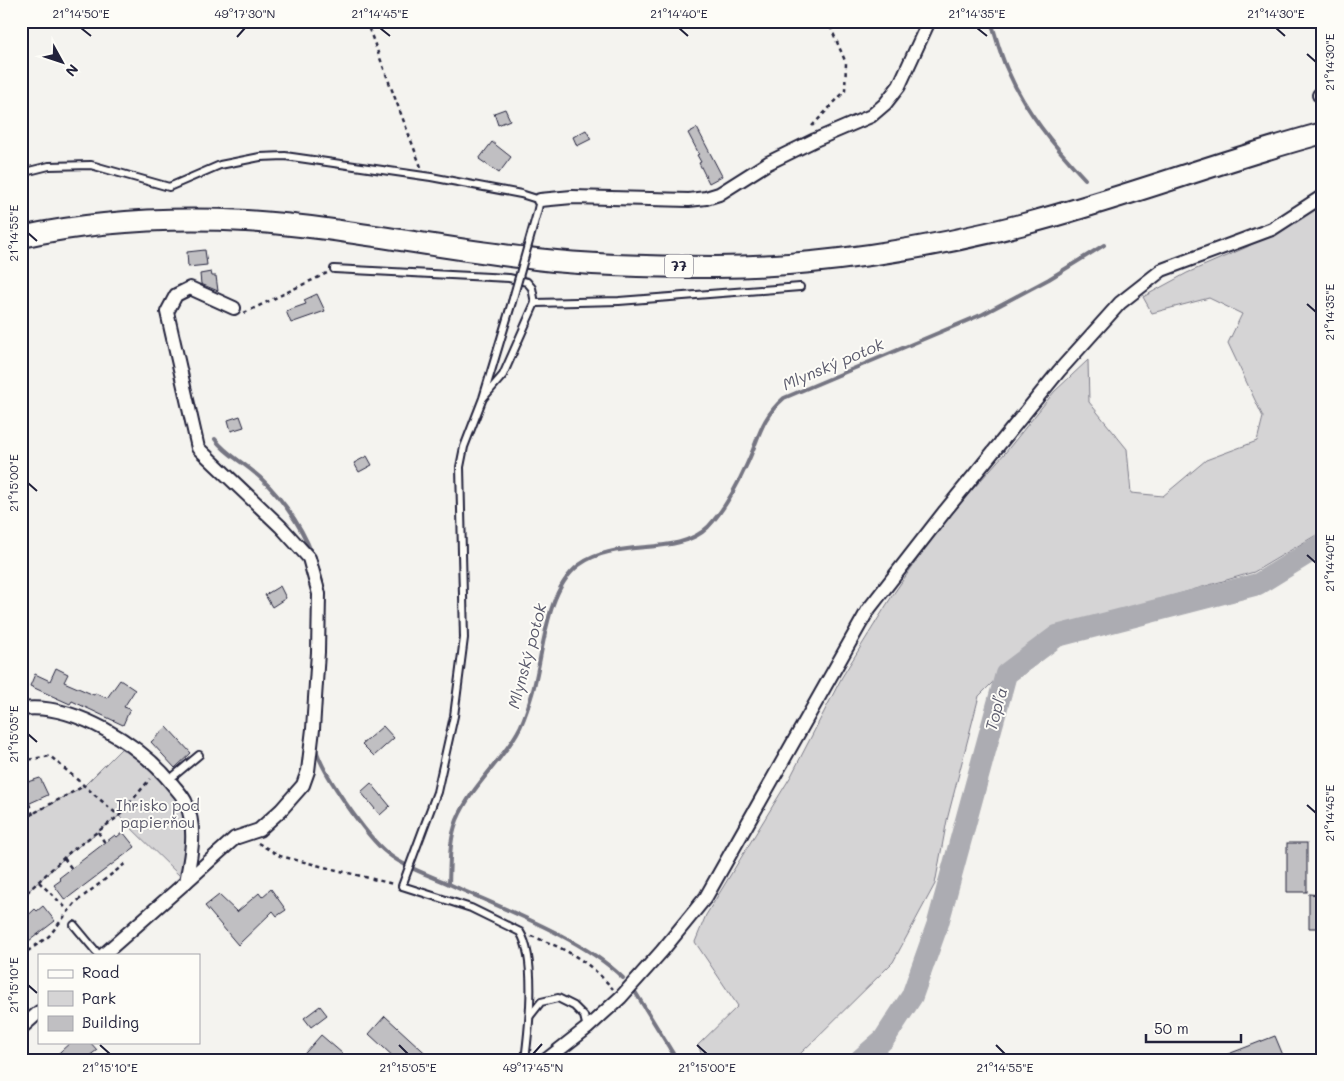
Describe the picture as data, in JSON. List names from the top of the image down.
{
  "streets": {
    "main road": ["77"]
  },
  "water": ["Mlynský potok", "Topľa"],
  "parks": ["Ihrisko pod papierňou"],
  "legend": ["Road", "Park", "Building"],
  "scale_bar": "50 m",
  "north": "bottom right",
  "coordinates": [
    "21°14'50\"E",
    "49°17'30\"N",
    "21°14'45\"E",
    "21°14'40\"E",
    "21°14'35\"E",
    "21°14'30\"E",
    "21°14'55\"E",
    "21°15'00\"E",
    "21°15'05\"E",
    "21°15'10\"E",
    "49°17'45\"N"
  ]
}
